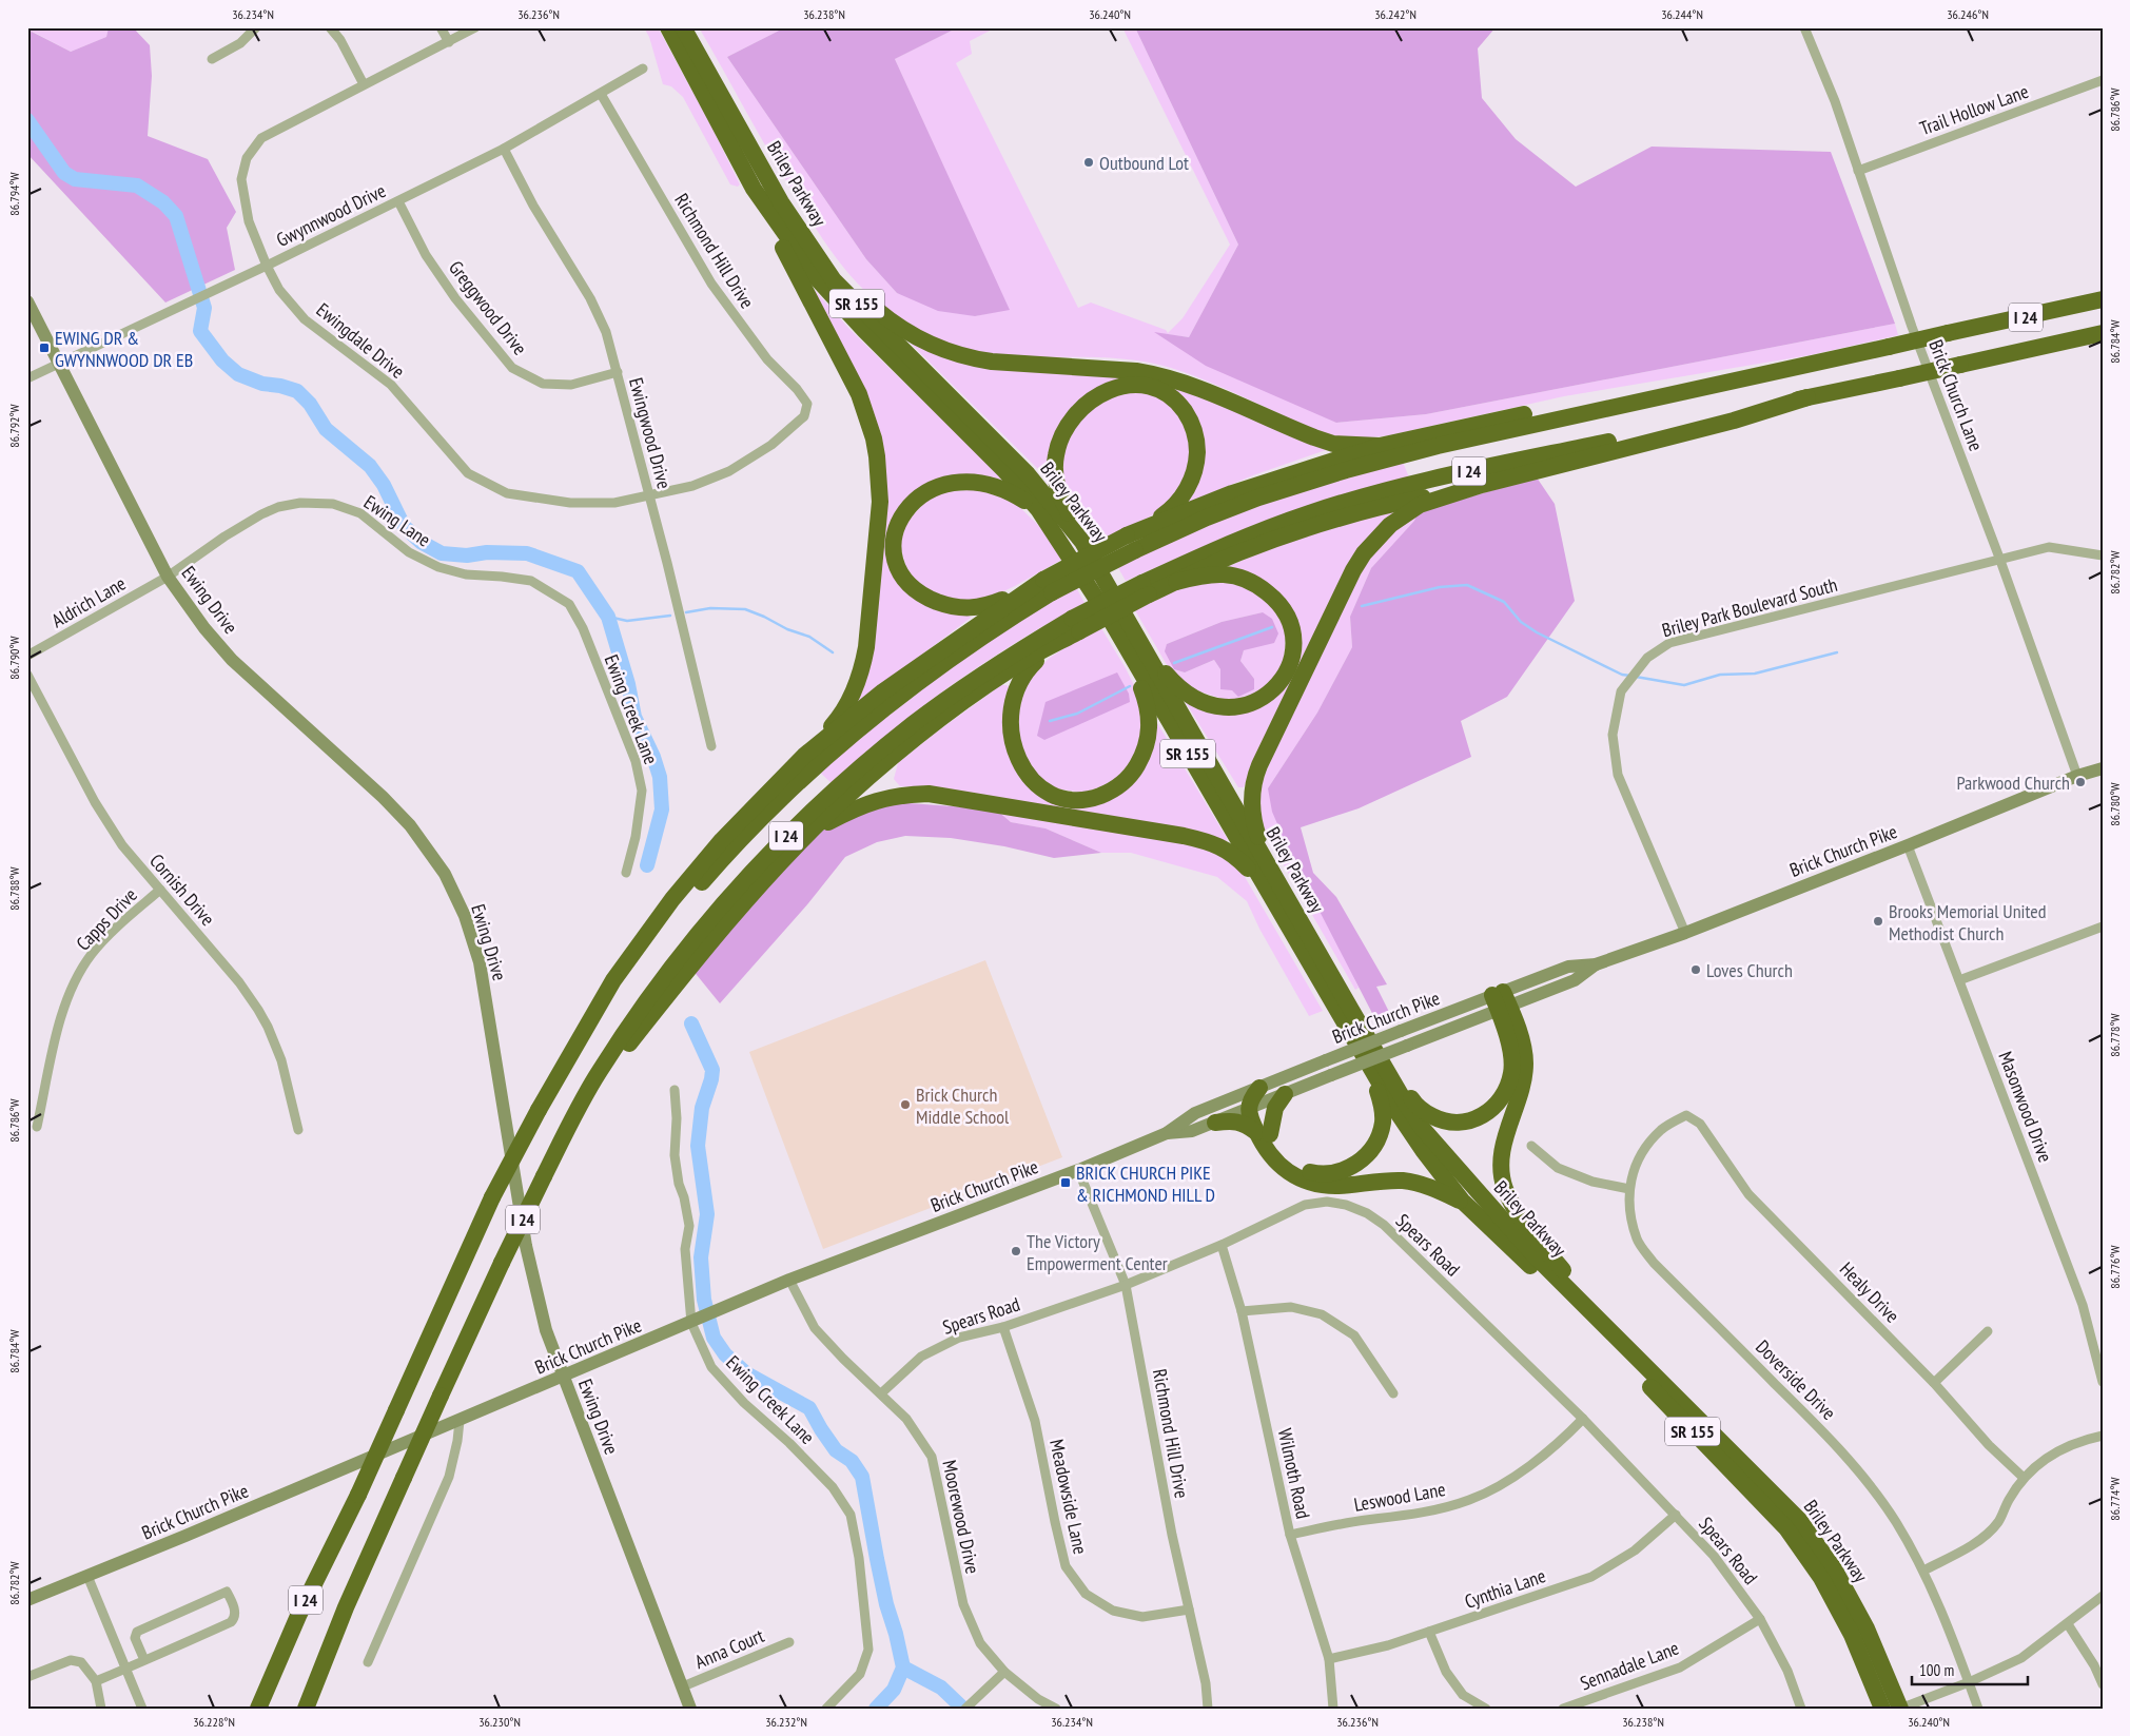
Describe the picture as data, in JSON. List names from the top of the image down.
{
  "streets": {
    "highway": ["Briley Parkway", "SR 155", "I 24"],
    "main road": ["Ewing Drive", "Brick Church Pike"],
    "street": [
      "Trail Hollow Lane",
      "Gwynnwood Drive",
      "Richmond Hill Drive",
      "Greggwood Drive",
      "Ewingdale Drive",
      "Brick Church Lane",
      "Ewingwood Drive",
      "Ewing Lane",
      "Aldrich Lane",
      "Briley Park Boulevard South",
      "Ewing Creek Lane",
      "Cornish Drive",
      "Capps Drive",
      "Masonwood Drive",
      "Spears Road",
      "Healy Drive",
      "Doverside Drive",
      "Wilmoth Road",
      "Meadowside Lane",
      "Leswood Lane",
      "Moorewood Drive",
      "Cynthia Lane",
      "Anna Court",
      "Sennadale Lane"
    ]
  },
  "crossings": [
    ["Trail Hollow Lane", "Brick Church Lane"],
    ["Gwynnwood Drive", "Richmond Hill Drive"],
    ["Gwynnwood Drive", "Greggwood Drive"],
    ["Gwynnwood Drive", "Ewingdale Drive"],
    ["Gwynnwood Drive", "Ewingwood Drive"],
    ["Gwynnwood Drive", "Ewing Drive"],
    ["Richmond Hill Drive", "Ewingdale Drive"],
    ["Richmond Hill Drive", "Brick Church Pike"],
    ["Richmond Hill Drive", "Spears Road"],
    ["Richmond Hill Drive", "Meadowside Lane"],
    ["Greggwood Drive", "Ewingwood Drive"],
    ["Ewingdale Drive", "Ewingwood Drive"],
    ["Brick Church Lane", "Briley Park Boulevard South"],
    ["Brick Church Lane", "Brick Church Pike"],
    ["Ewing Lane", "Ewing Drive"],
    ["Ewing Lane", "Aldrich Lane"],
    ["Ewing Lane", "Ewing Creek Lane"],
    ["Ewing Drive", "Aldrich Lane"],
    ["Ewing Drive", "Brick Church Pike"],
    ["Ewing Drive", "Anna Court"],
    ["Briley Park Boulevard South", "Brick Church Pike"],
    ["Ewing Creek Lane", "Brick Church Pike"],
    ["Brick Church Pike", "Masonwood Drive"],
    ["Brick Church Pike", "Moorewood Drive"],
    ["Cornish Drive", "Capps Drive"],
    ["Spears Road", "Wilmoth Road"],
    ["Spears Road", "Meadowside Lane"],
    ["Spears Road", "Leswood Lane"],
    ["Spears Road", "Moorewood Drive"],
    ["Spears Road", "Cynthia Lane"],
    ["Spears Road", "Sennadale Lane"],
    ["Healy Drive", "Doverside Drive"],
    ["Wilmoth Road", "Leswood Lane"],
    ["Wilmoth Road", "Cynthia Lane"]
  ],
  "places": {
    "other": [
      "Outbound Lot",
      "Parkwood Church",
      "Brooks Memorial United Methodist Church",
      "Loves Church",
      "Brick Church Middle School",
      "The Victory Empowerment Center"
    ],
    "transit": ["EWING DR & GWYNNWOOD DR EB", "BRICK CHURCH PIKE & RICHMOND HILL D"]
  },
  "scale_bar": "100 m",
  "coordinates": [
    "36.234°N",
    "36.236°N",
    "36.238°N",
    "36.240°N",
    "36.242°N",
    "36.244°N",
    "36.246°N",
    "86.786°W",
    "86.794°W",
    "86.784°W",
    "86.792°W",
    "86.782°W",
    "86.790°W",
    "86.780°W",
    "86.788°W",
    "86.778°W",
    "86.776°W",
    "86.774°W",
    "36.228°N",
    "36.230°N",
    "36.232°N"
  ]
}
